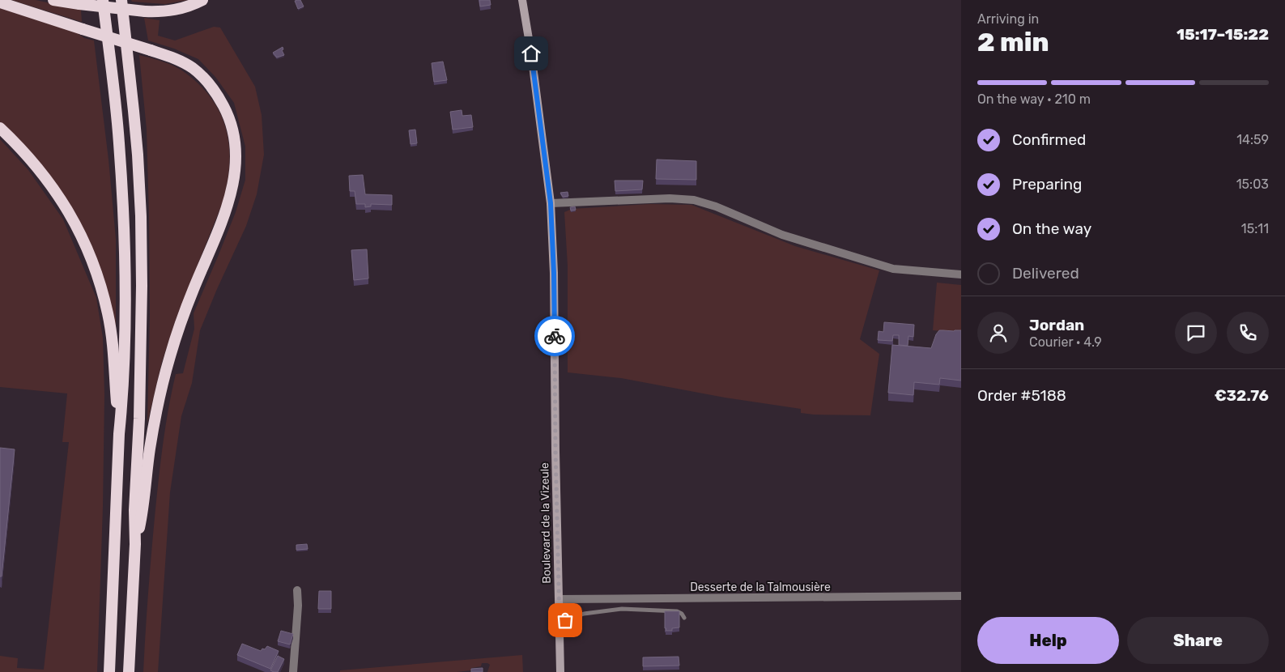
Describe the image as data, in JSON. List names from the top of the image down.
{
  "streets": {
    "main road": ["Boulevard de la Vizeule"],
    "street": ["Desserte de la Talmousière"]
  },
  "crossings": [
    ["Boulevard de la Vizeule", "Desserte de la Talmousière"]
  ],
  "page": {
    "heading": ["2 min", "Arriving in", "15:17–15:22"],
    "panel": [
      "Jordan",
      "Courier · 4.9",
      "Order #5188",
      "€32.76"
    ],
    "bar": "On the way · 210 m",
    "list": [
      ["Confirmed", "14:59"],
      ["Preparing", "15:03"],
      ["On the way", "15:11"],
      "Delivered"
    ],
    "buttons": ["Help", "Share"]
  }
}
